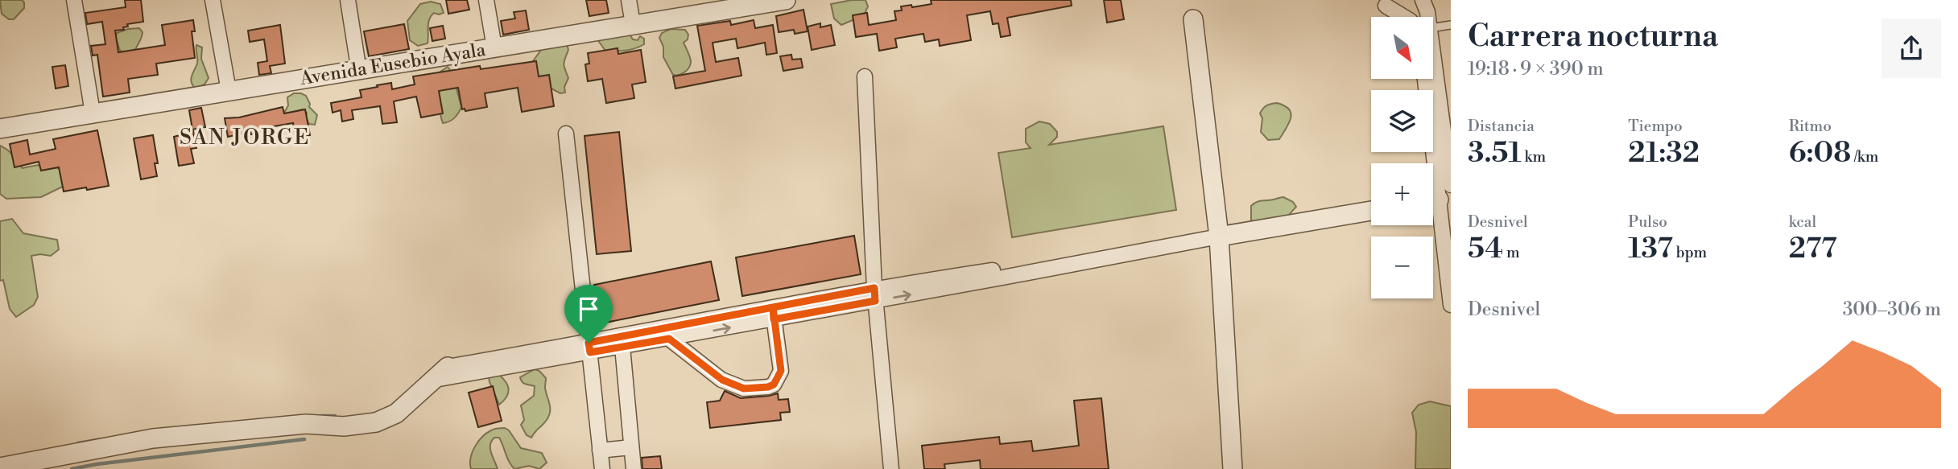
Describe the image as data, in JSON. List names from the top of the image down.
{
  "streets": {
    "street": ["Avenida Eusebio Ayala"]
  },
  "districts": ["SAN JORGE"],
  "north": "bottom right",
  "page": {
    "heading": ["Carrera nocturna", "19:18 · 9 × 390 m"],
    "map_buttons": ["+", "−"],
    "stats": [
      ["Distancia", "3.51 km"],
      ["Tiempo", "21:32"],
      ["Ritmo", "6:08 /km"],
      ["Desnivel", "54 m"],
      ["Pulso", "137 bpm"],
      ["kcal", "277"]
    ],
    "chart": ["Desnivel", "300–306 m"]
  }
}
